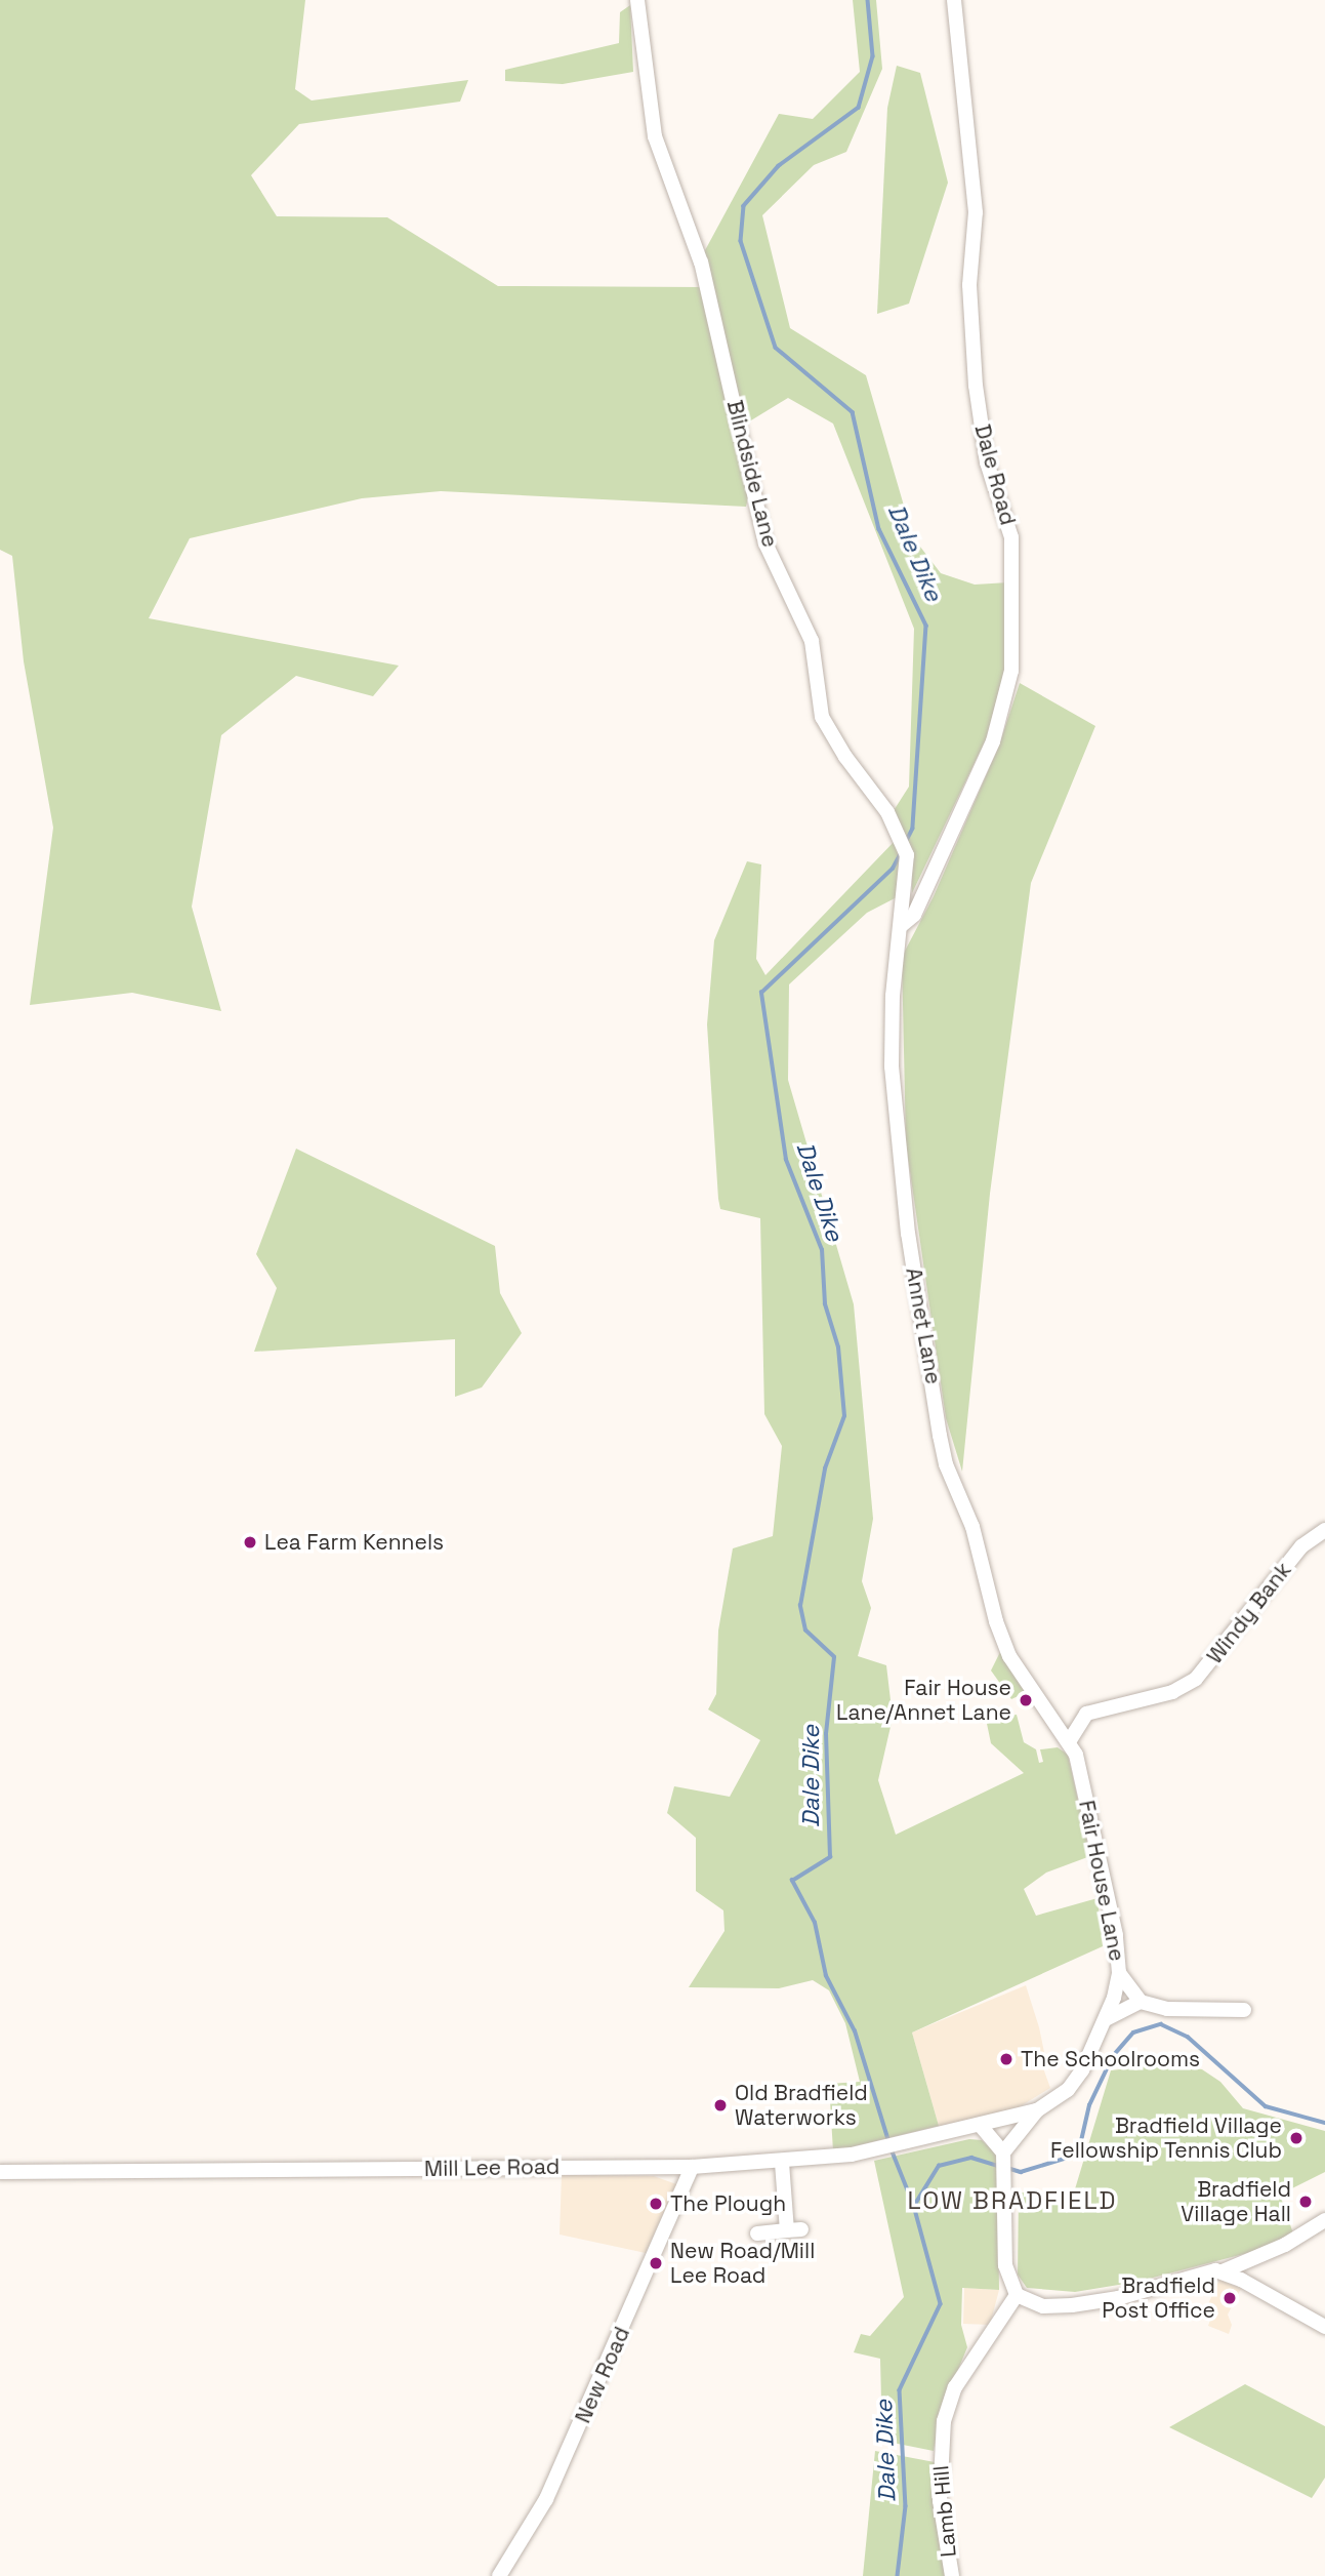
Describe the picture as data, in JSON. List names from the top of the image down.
{
  "streets": {
    "street": [
      "Blindside Lane",
      "Dale Road",
      "Annet Lane",
      "Windy Bank",
      "Fair House Lane",
      "Mill Lee Road",
      "New Road",
      "Lamb Hill"
    ]
  },
  "crossings": [
    ["Blindside Lane", "Dale Road"],
    ["Blindside Lane", "Annet Lane"],
    ["Dale Road", "Annet Lane"],
    ["Annet Lane", "Windy Bank"],
    ["Annet Lane", "Fair House Lane"],
    ["Windy Bank", "Fair House Lane"],
    ["Fair House Lane", "Mill Lee Road"],
    ["Mill Lee Road", "New Road"]
  ],
  "districts": ["LOW BRADFIELD"],
  "water": ["Dale Dike"],
  "places": [
    "Lea Farm Kennels",
    "Fair House Lane/Annet Lane",
    "The Schoolrooms",
    "Old Bradfield Waterworks",
    "Bradfield Village Fellowship Tennis Club",
    "Bradfield Village Hall",
    "The Plough",
    "New Road/Mill Lee Road",
    "Bradfield Post Office"
  ]
}
